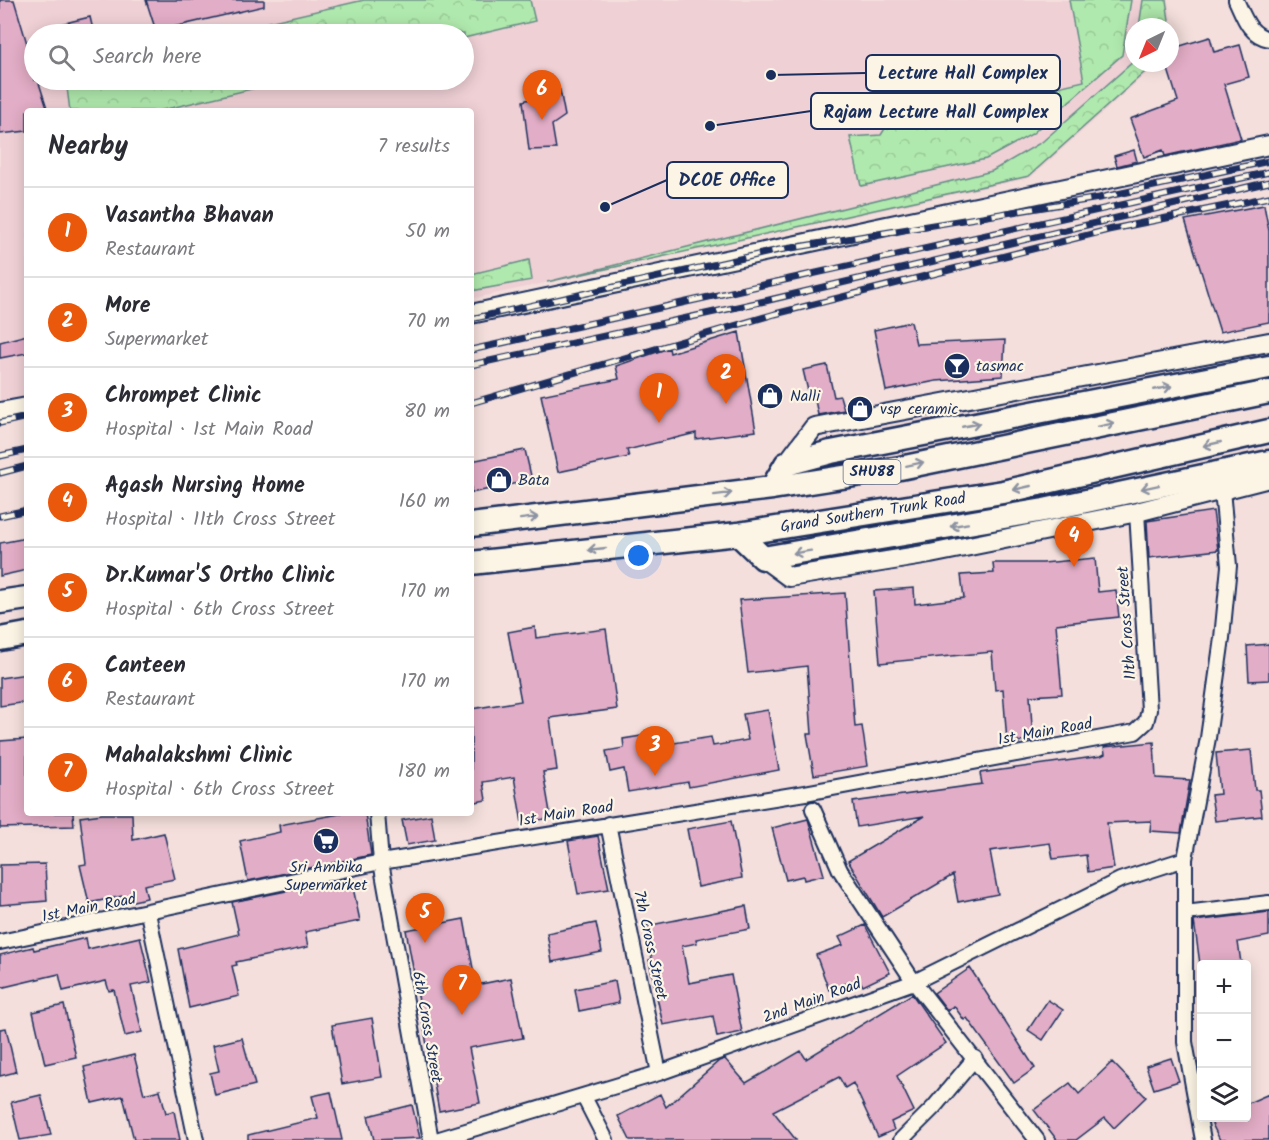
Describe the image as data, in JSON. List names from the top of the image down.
{
  "streets": {
    "main road": ["SHU88", "Grand Southern Trunk Road"],
    "street": [
      "11th Cross Street",
      "1st Main Road",
      "7th Cross Street",
      "2nd Main Road",
      "6th Cross Street"
    ]
  },
  "crossings": [
    ["11th Cross Street", "1st Main Road"],
    ["1st Main Road", "7th Cross Street"],
    ["1st Main Road", "6th Cross Street"],
    ["7th Cross Street", "2nd Main Road"]
  ],
  "places": {
    "other": ["Lecture Hall Complex", "Rajam Lecture Hall Complex", "DCOE Office"],
    "bar": ["tasmac"],
    "shop": ["Nalli", "vsp ceramic", "Bata"],
    "supermarket": ["Sri Ambika Supermarket"]
  },
  "north": "bottom left",
  "page": {
    "search": "Search here",
    "pins": [
      "6",
      "2",
      "1",
      "4",
      "3",
      "5",
      "7"
    ],
    "heading": ["Nearby", "7 results"],
    "list": [
      {
        "mark": "1",
        "name": "Vasantha Bhavan",
        "note": "Restaurant",
        "value": "50 m"
      },
      {
        "mark": "2",
        "name": "More",
        "note": "Supermarket",
        "value": "70 m"
      },
      {
        "mark": "3",
        "name": "Chrompet Clinic",
        "note": "Hospital · 1st Main Road",
        "value": "80 m"
      },
      {
        "mark": "4",
        "name": "Agash Nursing Home",
        "note": "Hospital · 11th Cross Street",
        "value": "160 m"
      },
      {
        "mark": "5",
        "name": "Dr.Kumar'S Ortho Clinic",
        "note": "Hospital · 6th Cross Street",
        "value": "170 m"
      },
      {
        "mark": "6",
        "name": "Canteen",
        "note": "Restaurant",
        "value": "170 m"
      },
      {
        "mark": "7",
        "name": "Mahalakshmi Clinic",
        "note": "Hospital · 6th Cross Street",
        "value": "180 m"
      }
    ],
    "map_buttons": ["+", "−"]
  }
}
